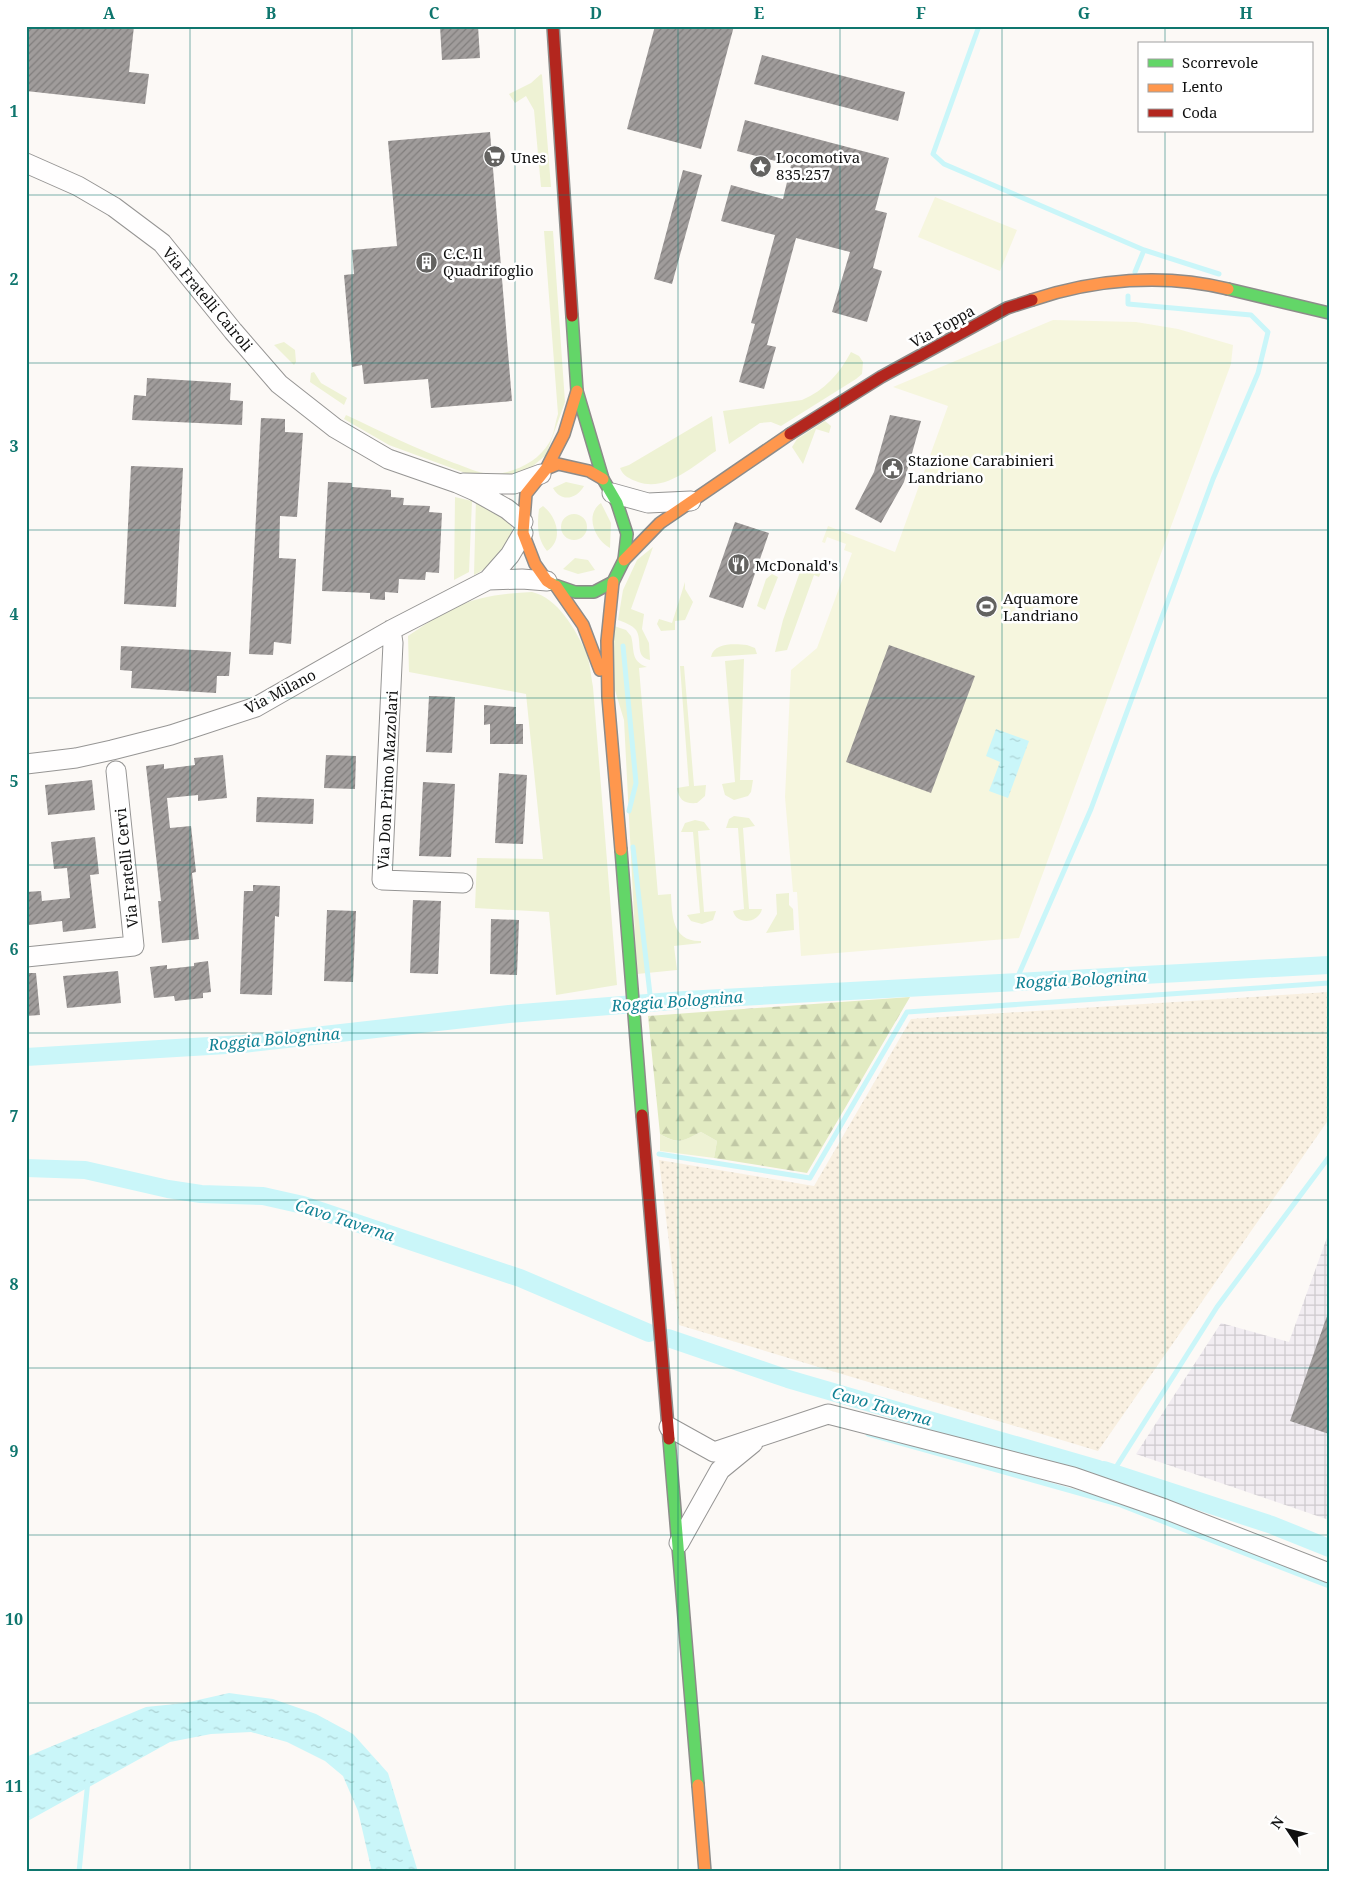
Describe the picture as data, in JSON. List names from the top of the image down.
{
  "streets": {
    "main road": ["Via Foppa"],
    "street": [
      "Via Fratelli Cairoli",
      "Via Milano",
      "Via Don Primo Mazzolari",
      "Via Fratelli Cervi"
    ]
  },
  "crossings": [
    ["Via Foppa", "Via Milano"],
    ["Via Milano", "Via Don Primo Mazzolari"]
  ],
  "water": ["Roggia Bolognina", "Cavo Taverna"],
  "places": {
    "supermarket": ["Unes"],
    "place": ["Locomotiva 835.257"],
    "building": ["C.C. Il Quadrifoglio"],
    "public building": ["Stazione Carabinieri Landriano"],
    "restaurant": ["McDonald's"],
    "sports": ["Aquamore Landriano"]
  },
  "legend": ["Scorrevole", "Lento", "Coda"],
  "north": "top left",
  "grid": {
    "columns": [
      "A",
      "B",
      "C",
      "D",
      "E",
      "F",
      "G",
      "H"
    ],
    "rows": [
      "1",
      "2",
      "3",
      "4",
      "5",
      "6",
      "7",
      "8",
      "9",
      "10",
      "11"
    ]
  }
}
